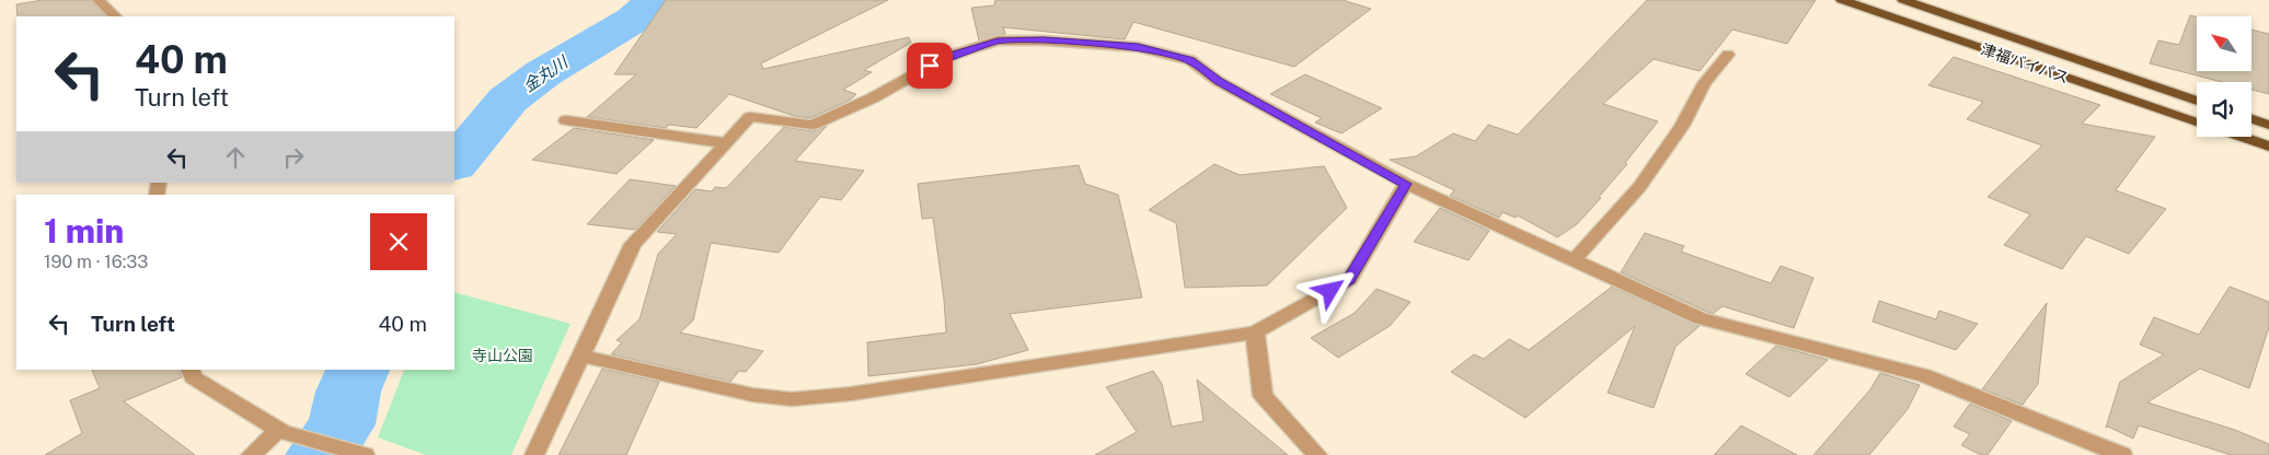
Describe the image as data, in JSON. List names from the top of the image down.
{
  "streets": {
    "highway": ["津福バイパス"]
  },
  "water": ["金丸川"],
  "parks": ["寺山公園"],
  "north": "top left",
  "page": {
    "turn": ["40 m", "Turn left"],
    "heading": ["1 min", "190 m · 16:33"],
    "list": [
      {
        "name": "Turn left",
        "value": "40 m"
      }
    ]
  }
}
